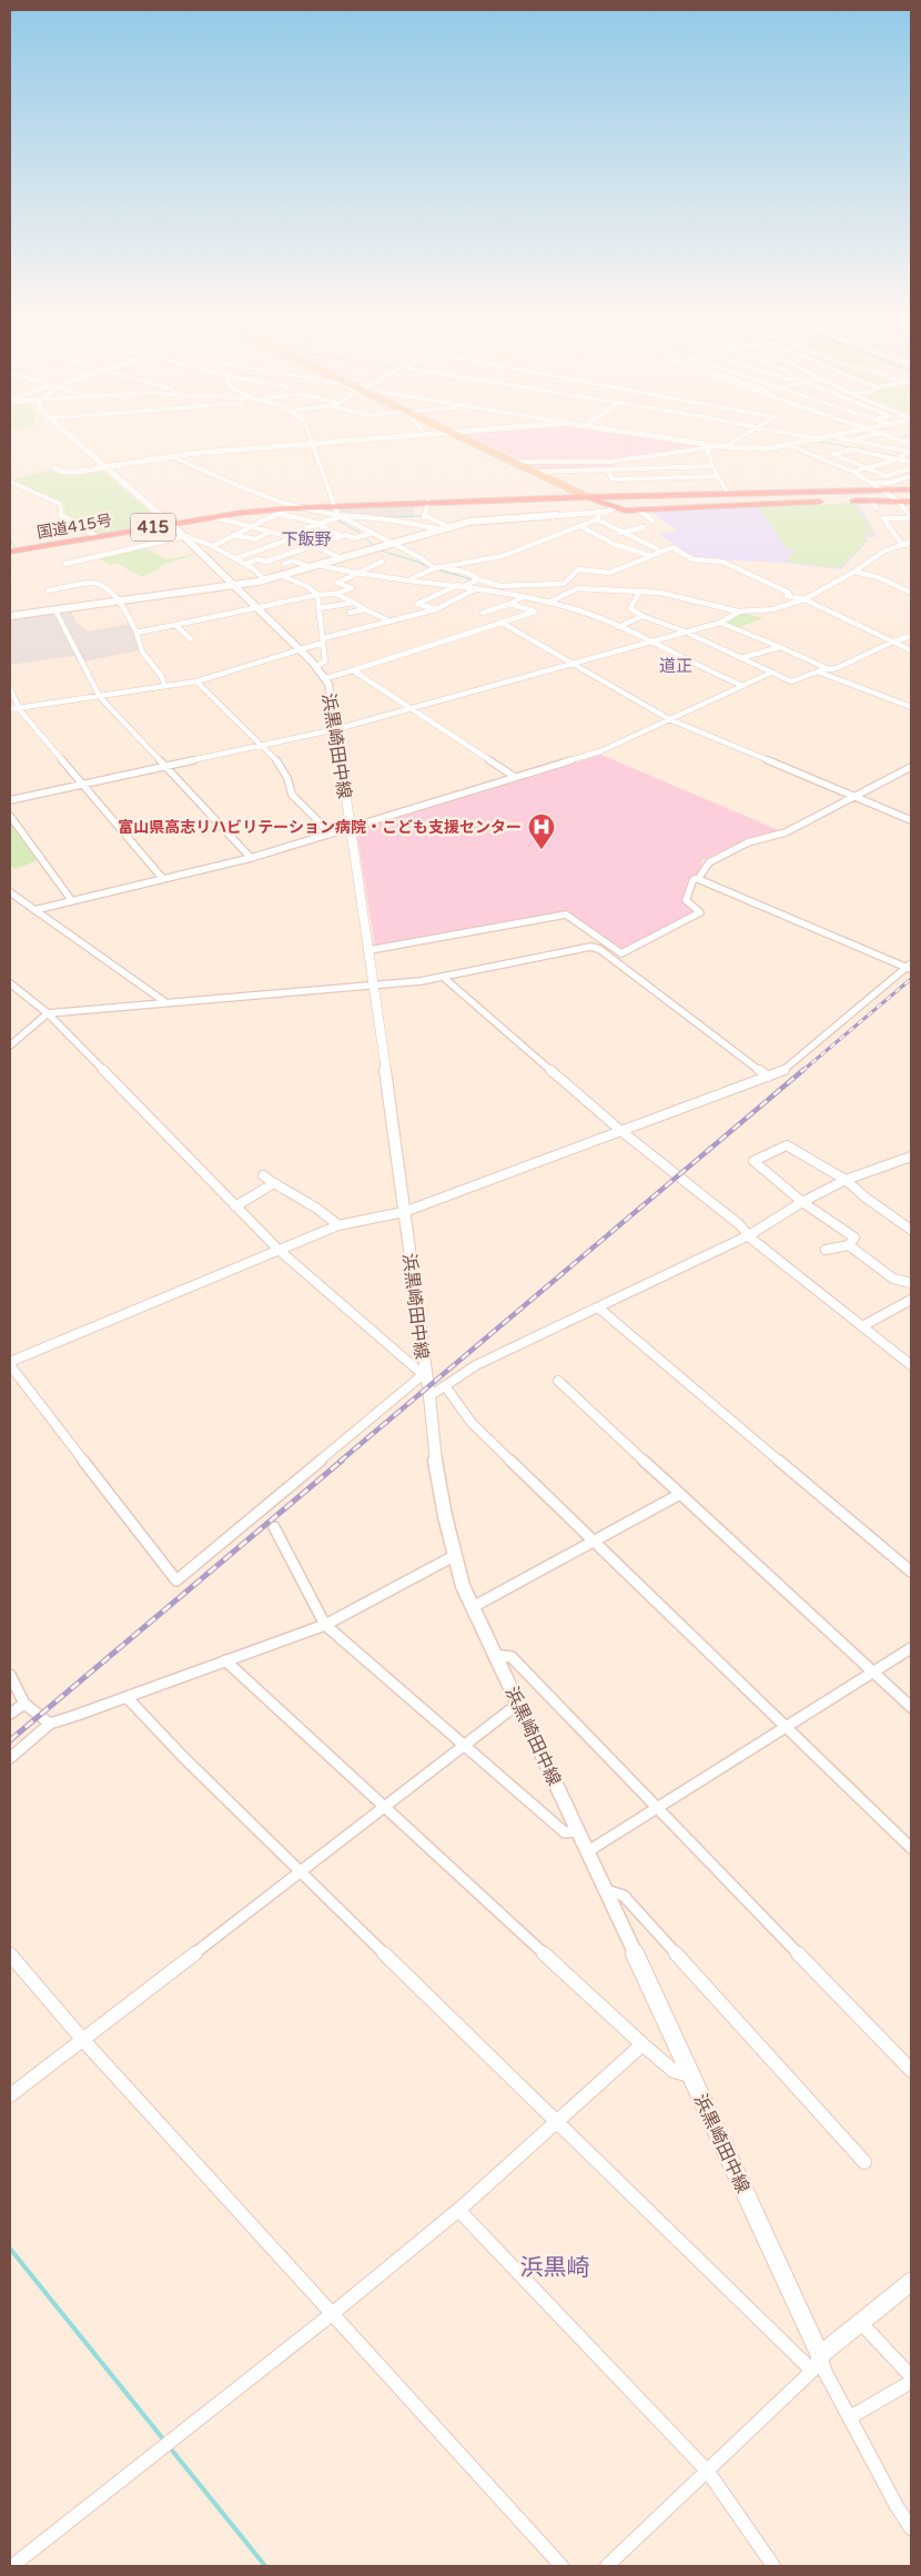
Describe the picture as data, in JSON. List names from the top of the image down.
{
  "streets": {
    "highway": ["国道415号", "415"],
    "main road": ["浜黒崎田中線"]
  },
  "crossings": [
    ["国道415号", "415"],
    ["国道415号", "浜黒崎田中線"]
  ],
  "districts": ["下飯野", "道正", "浜黒崎"],
  "places": {
    "hospital": ["富山県高志リハビリテーション病院・こども支援センター"]
  }
}
